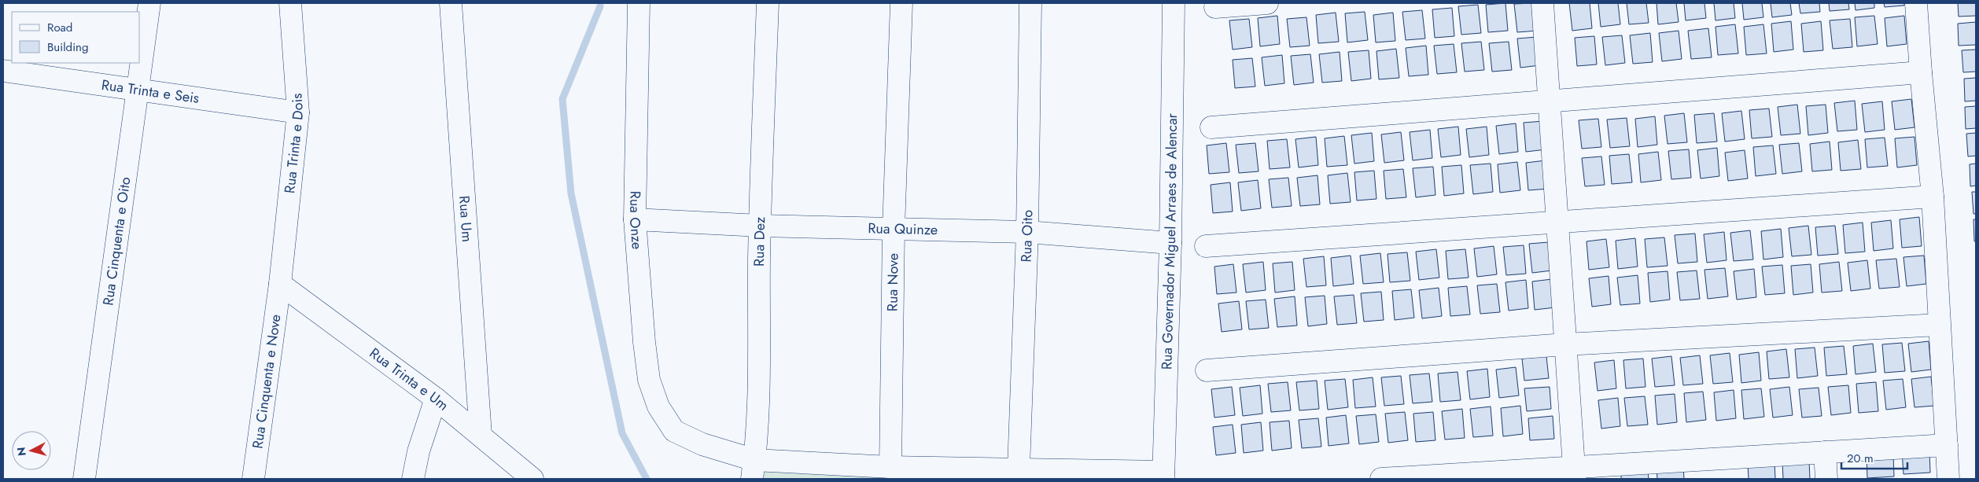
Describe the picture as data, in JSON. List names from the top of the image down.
{
  "streets": {
    "street": [
      "Rua Trinta e Seis",
      "Rua Trinta e Dois",
      "Rua Um",
      "Rua Onze",
      "Rua Quinze",
      "Rua Oito",
      "Rua Cinquenta e Oito",
      "Rua Dez",
      "Rua Governador Miguel Arraes de Alencar",
      "Rua Nove",
      "Rua Trinta e Um",
      "Rua Cinquenta e Nove"
    ]
  },
  "crossings": [
    ["Rua Trinta e Seis", "Rua Trinta e Dois"],
    ["Rua Trinta e Seis", "Rua Cinquenta e Oito"],
    ["Rua Trinta e Dois", "Rua Trinta e Um"],
    ["Rua Trinta e Dois", "Rua Cinquenta e Nove"],
    ["Rua Um", "Rua Trinta e Um"],
    ["Rua Onze", "Rua Quinze"],
    ["Rua Onze", "Rua Dez"],
    ["Rua Quinze", "Rua Oito"],
    ["Rua Quinze", "Rua Dez"],
    ["Rua Quinze", "Rua Governador Miguel Arraes de Alencar"],
    ["Rua Quinze", "Rua Nove"],
    ["Rua Trinta e Um", "Rua Cinquenta e Nove"]
  ],
  "legend": ["Road", "Building"],
  "scale_bar": "20 m",
  "north": "left"
}
